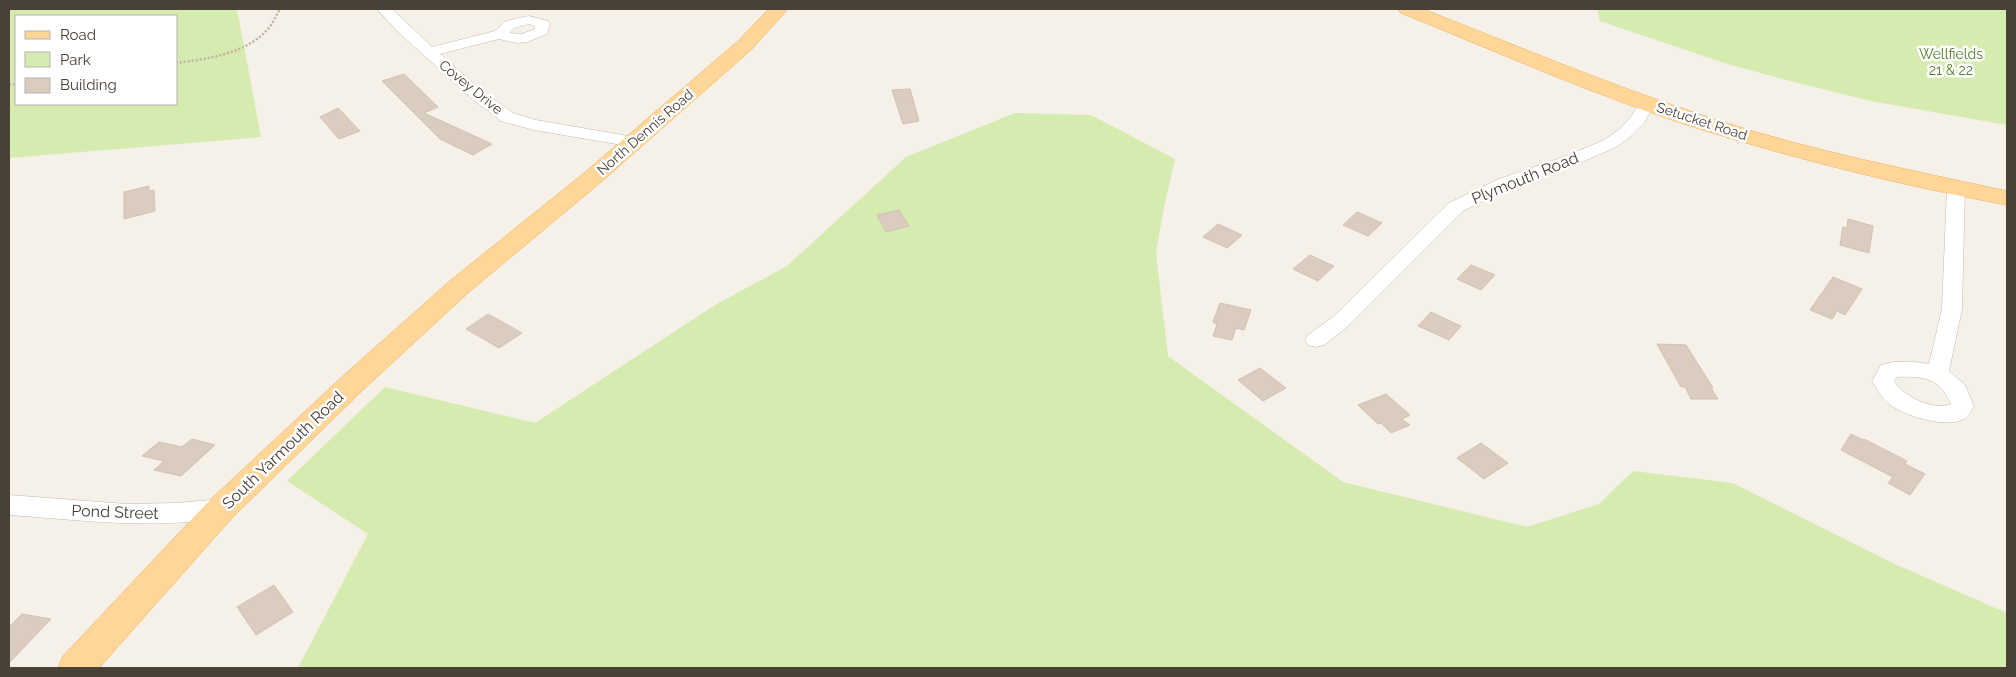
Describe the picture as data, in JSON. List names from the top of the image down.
{
  "streets": {
    "main road": ["Setucket Road", "North Dennis Road", "South Yarmouth Road"],
    "street": ["Covey Drive", "Plymouth Road", "Pond Street"]
  },
  "crossings": [
    ["Covey Drive", "North Dennis Road"],
    ["Setucket Road", "Plymouth Road"],
    ["North Dennis Road", "South Yarmouth Road"],
    ["South Yarmouth Road", "Pond Street"]
  ],
  "parks": ["Wellfields 21 & 22"],
  "legend": ["Road", "Park", "Building"]
}
